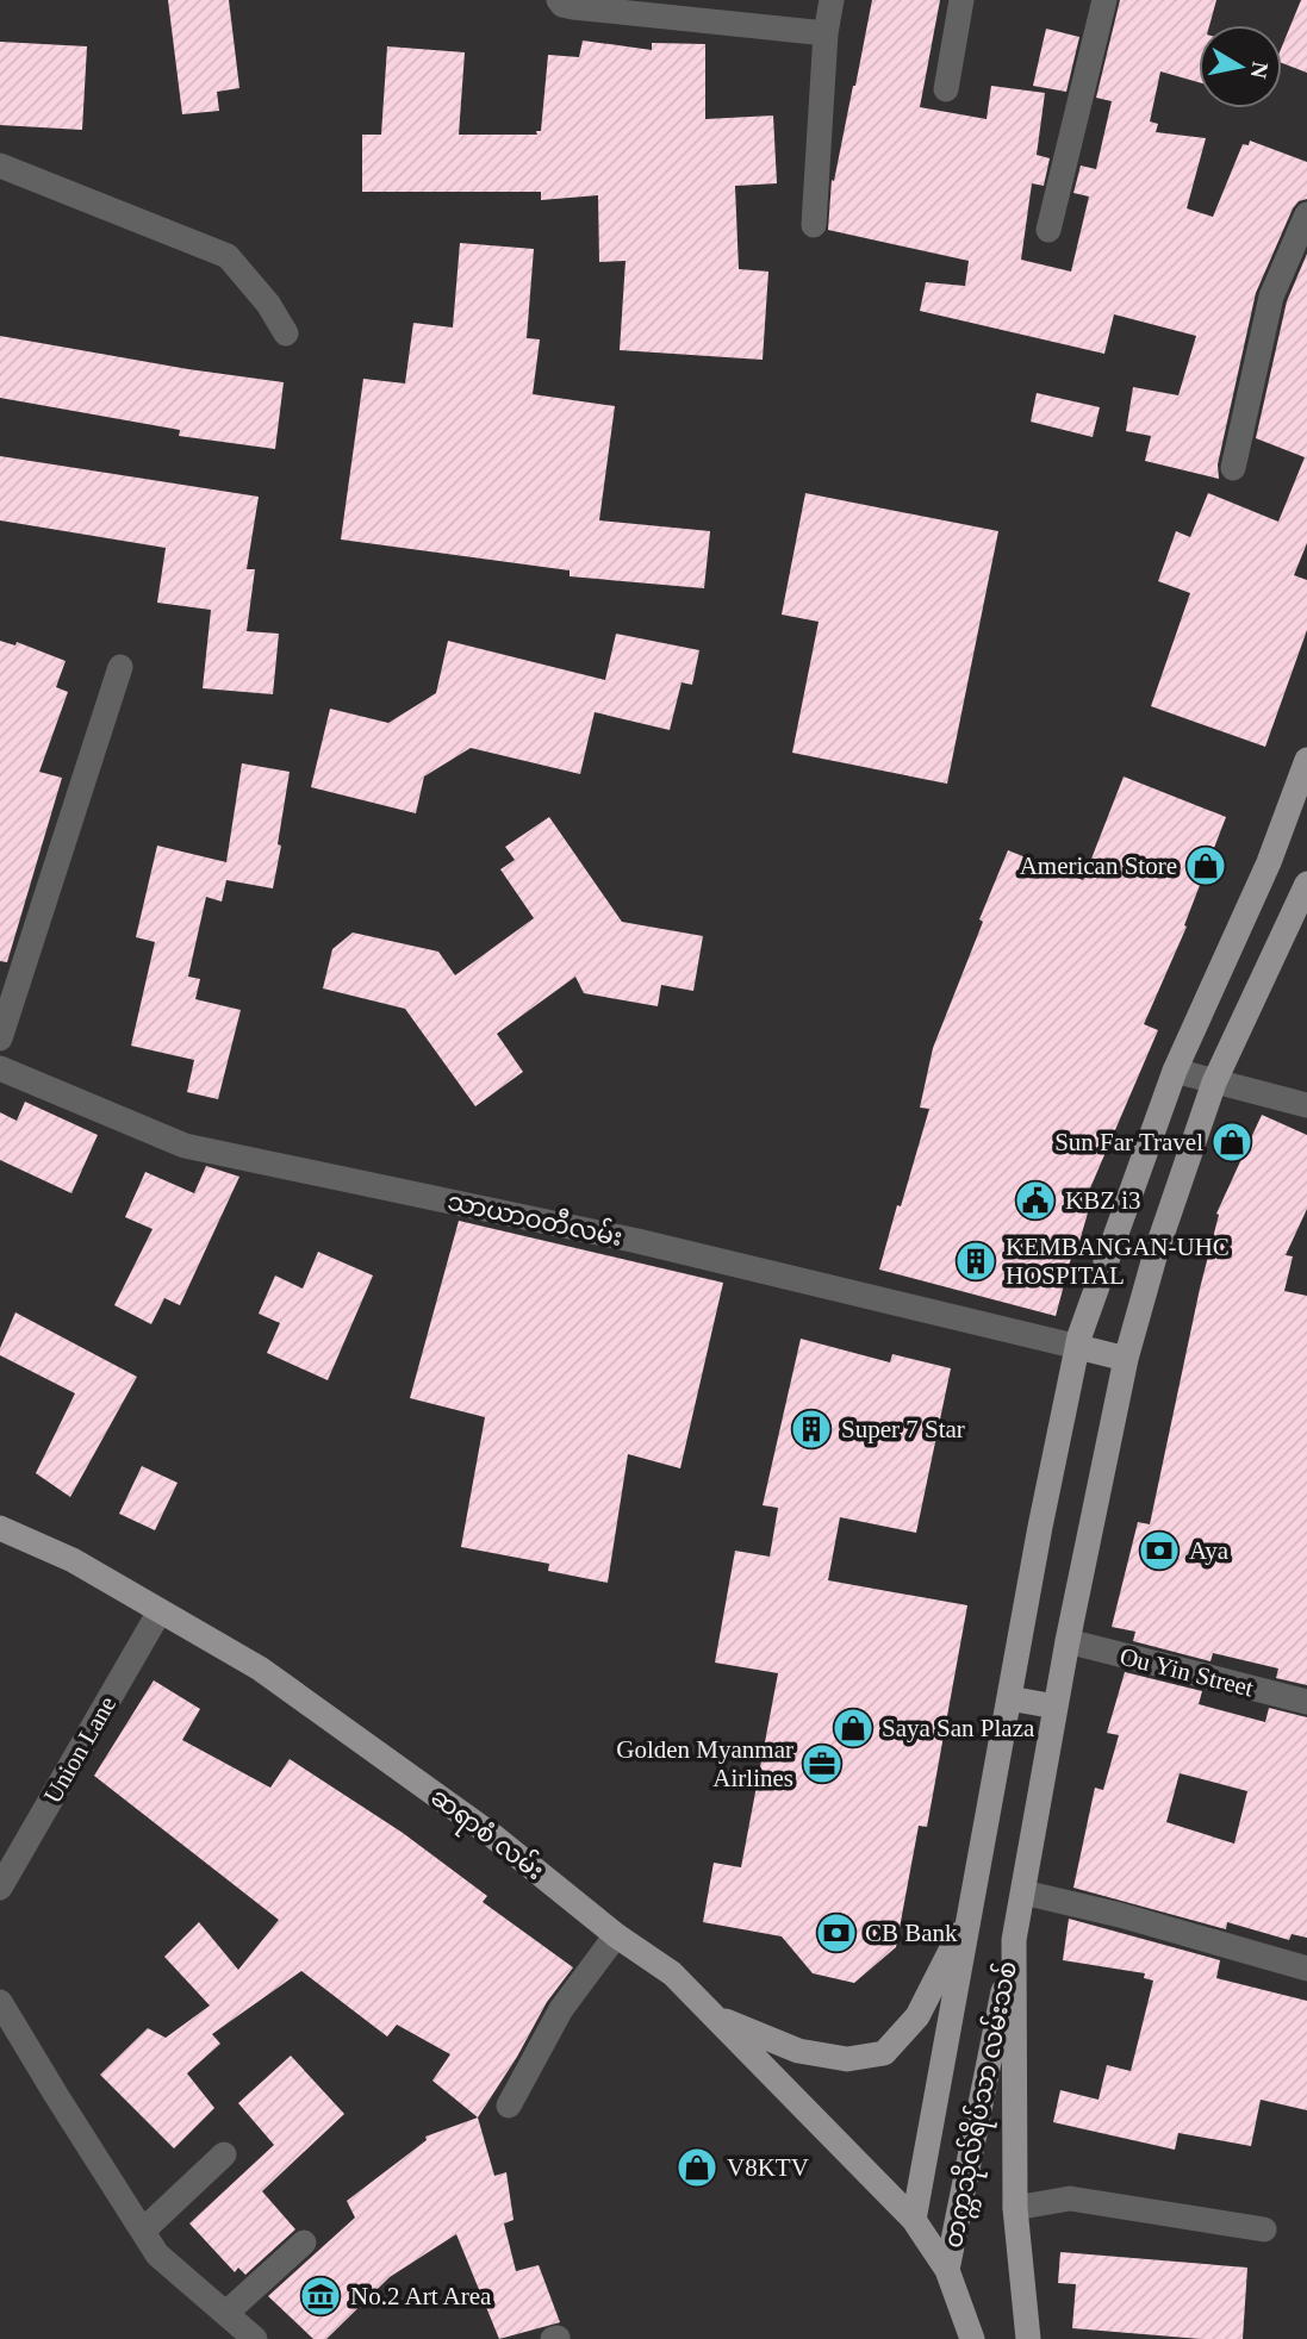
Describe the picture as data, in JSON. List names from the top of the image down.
{
  "streets": {
    "main road": ["ဆရာစံ လမ်း", "တက္ကသိုလ်ရိပ်သာ လမ်းသစ်"],
    "street": ["သာယာဝတီလမ်း", "Ou Yin Street", "Union Lane"]
  },
  "crossings": [
    ["Union Lane", "ဆရာစံ လမ်း"],
    ["ဆရာစံ လမ်း", "တက္ကသိုလ်ရိပ်သာ လမ်းသစ်"]
  ],
  "places": {
    "shop": [
      "American Store",
      "Sun Far Travel",
      "Saya San Plaza",
      "V8KTV"
    ],
    "public building": ["KBZ i3"],
    "building": ["KEMBANGAN-UHC HOSPITAL", "Super 7 Star"],
    "bank": ["Aya", "CB Bank"],
    "office": ["Golden Myanmar Airlines"],
    "museum": ["No.2 Art Area"]
  },
  "north": "right"
}
